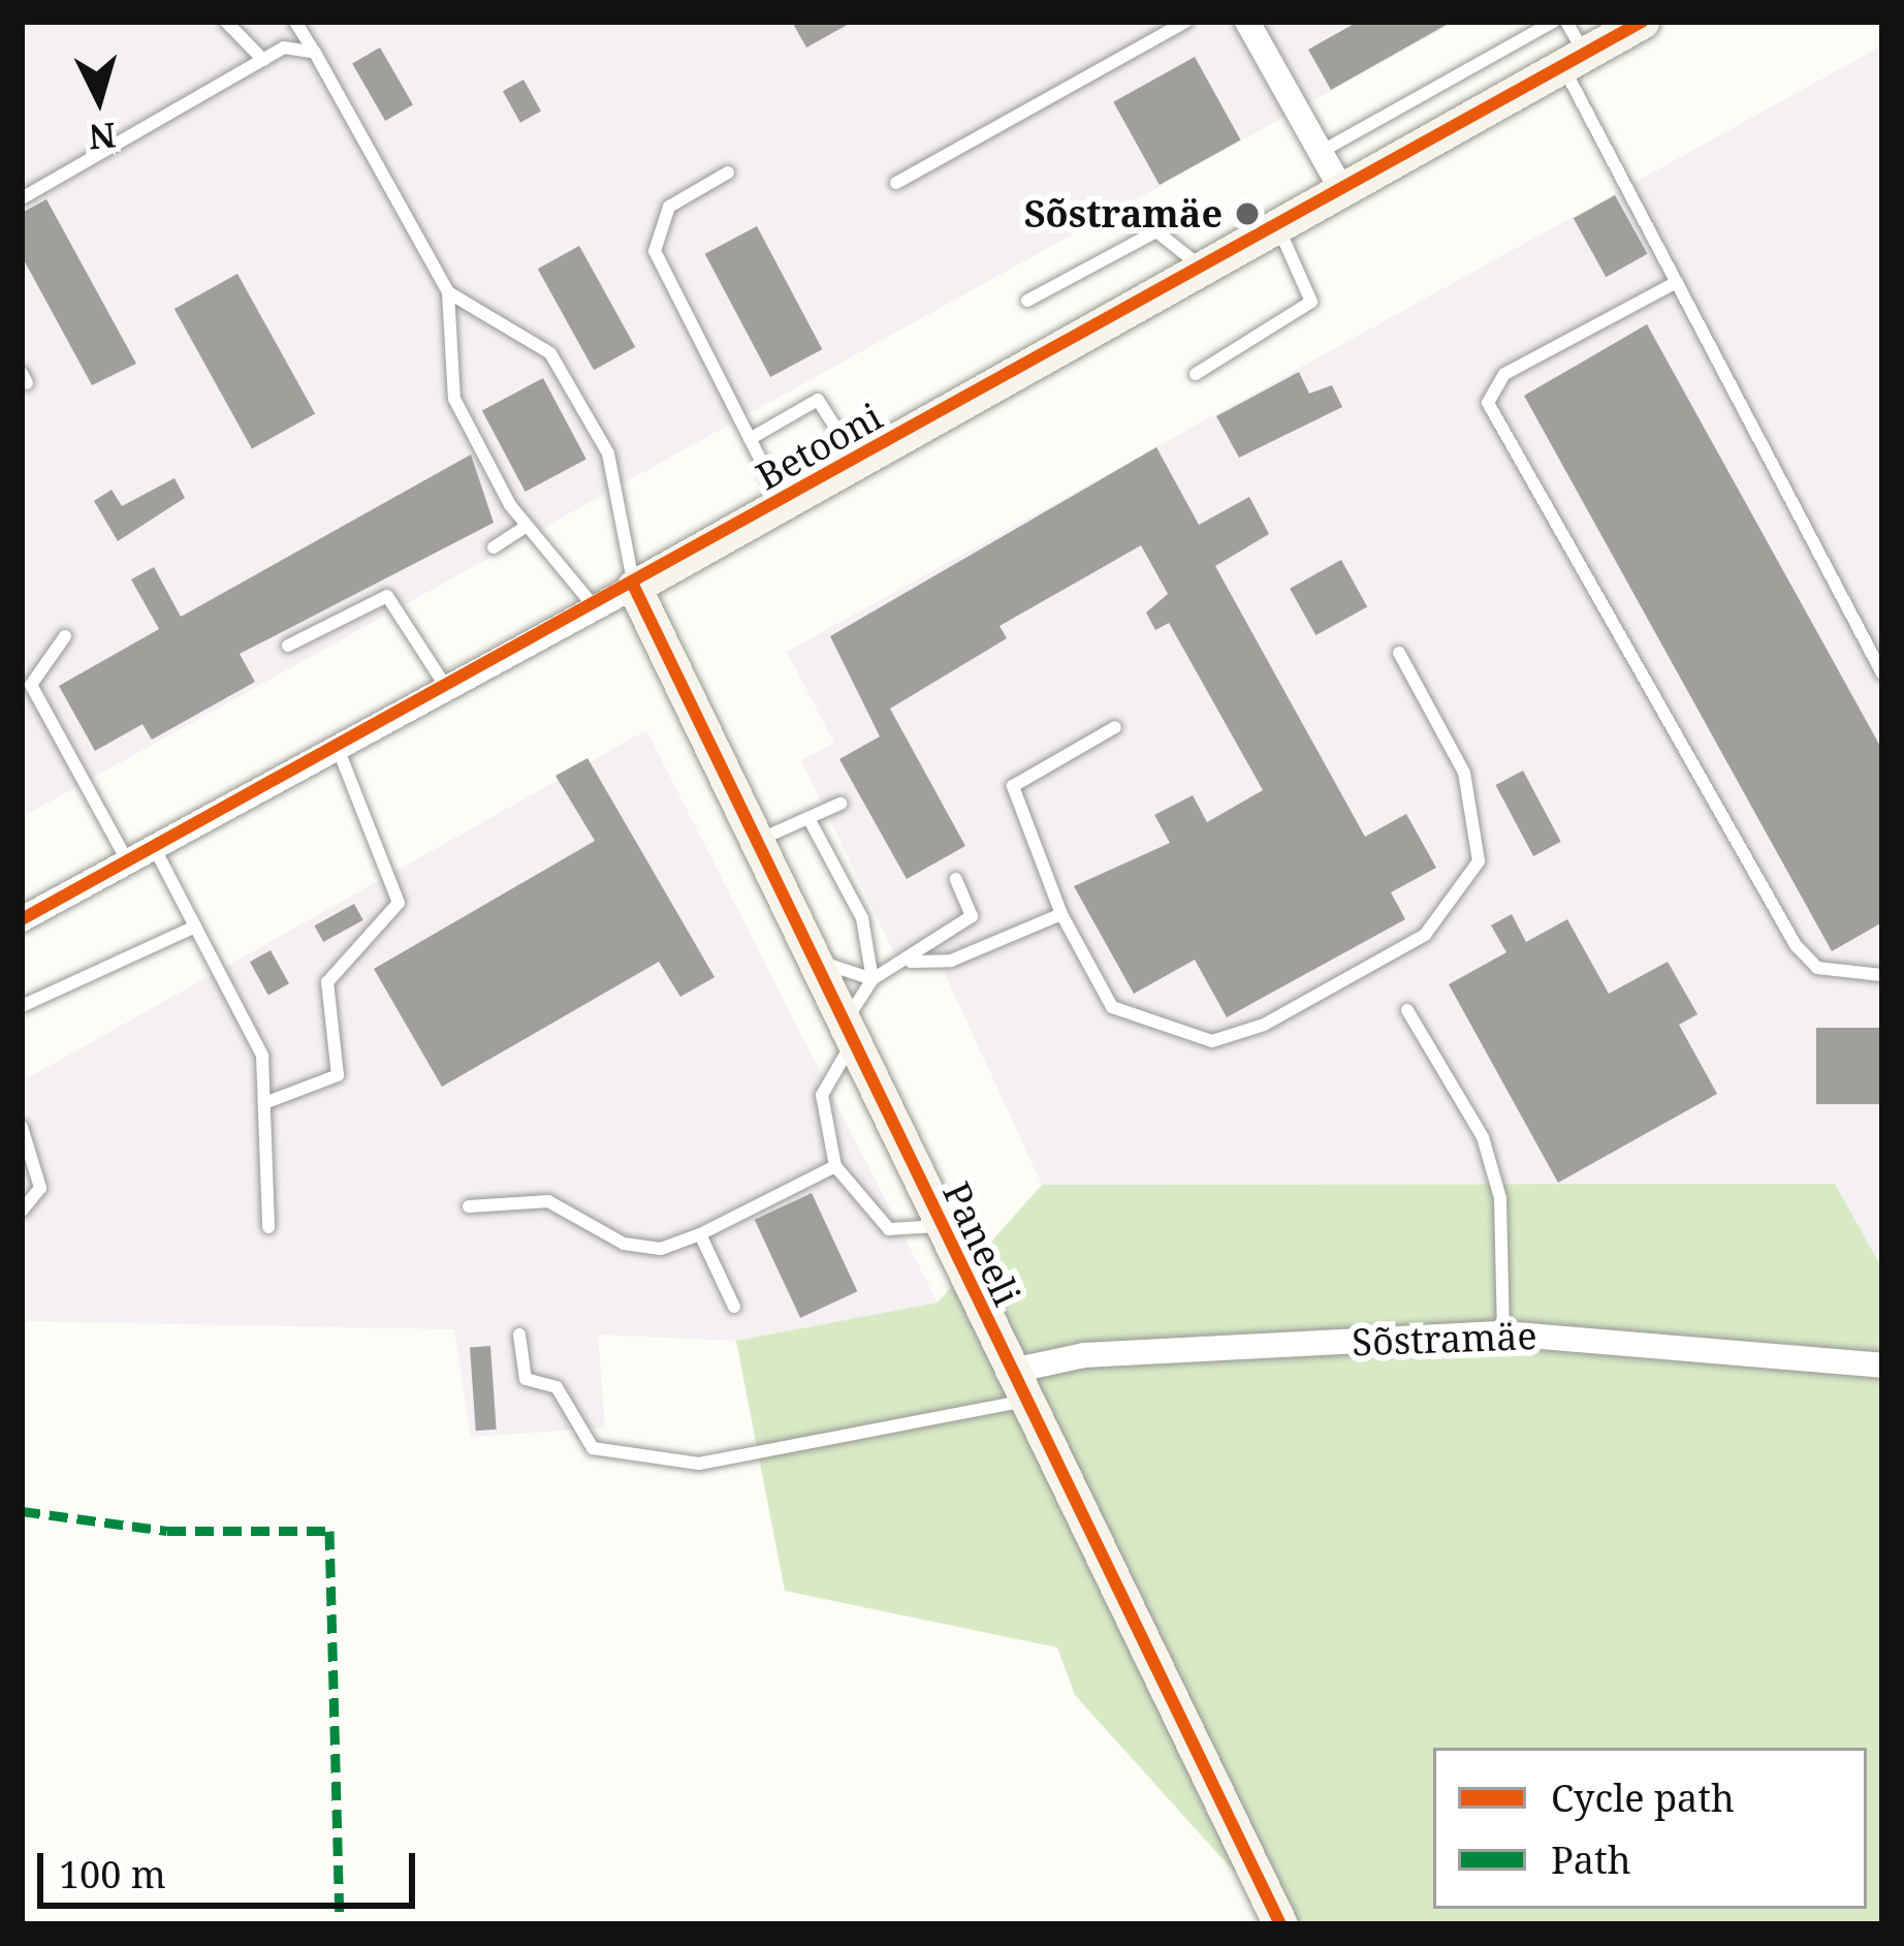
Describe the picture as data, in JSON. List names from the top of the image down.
{
  "streets": {
    "street": ["Betooni", "Paneeli", "Sõstramäe"]
  },
  "crossings": [
    ["Betooni", "Paneeli"],
    ["Paneeli", "Sõstramäe"]
  ],
  "places": ["Sõstramäe"],
  "legend": ["Cycle path", "Path"],
  "scale_bar": "100 m",
  "north": "bottom"
}
